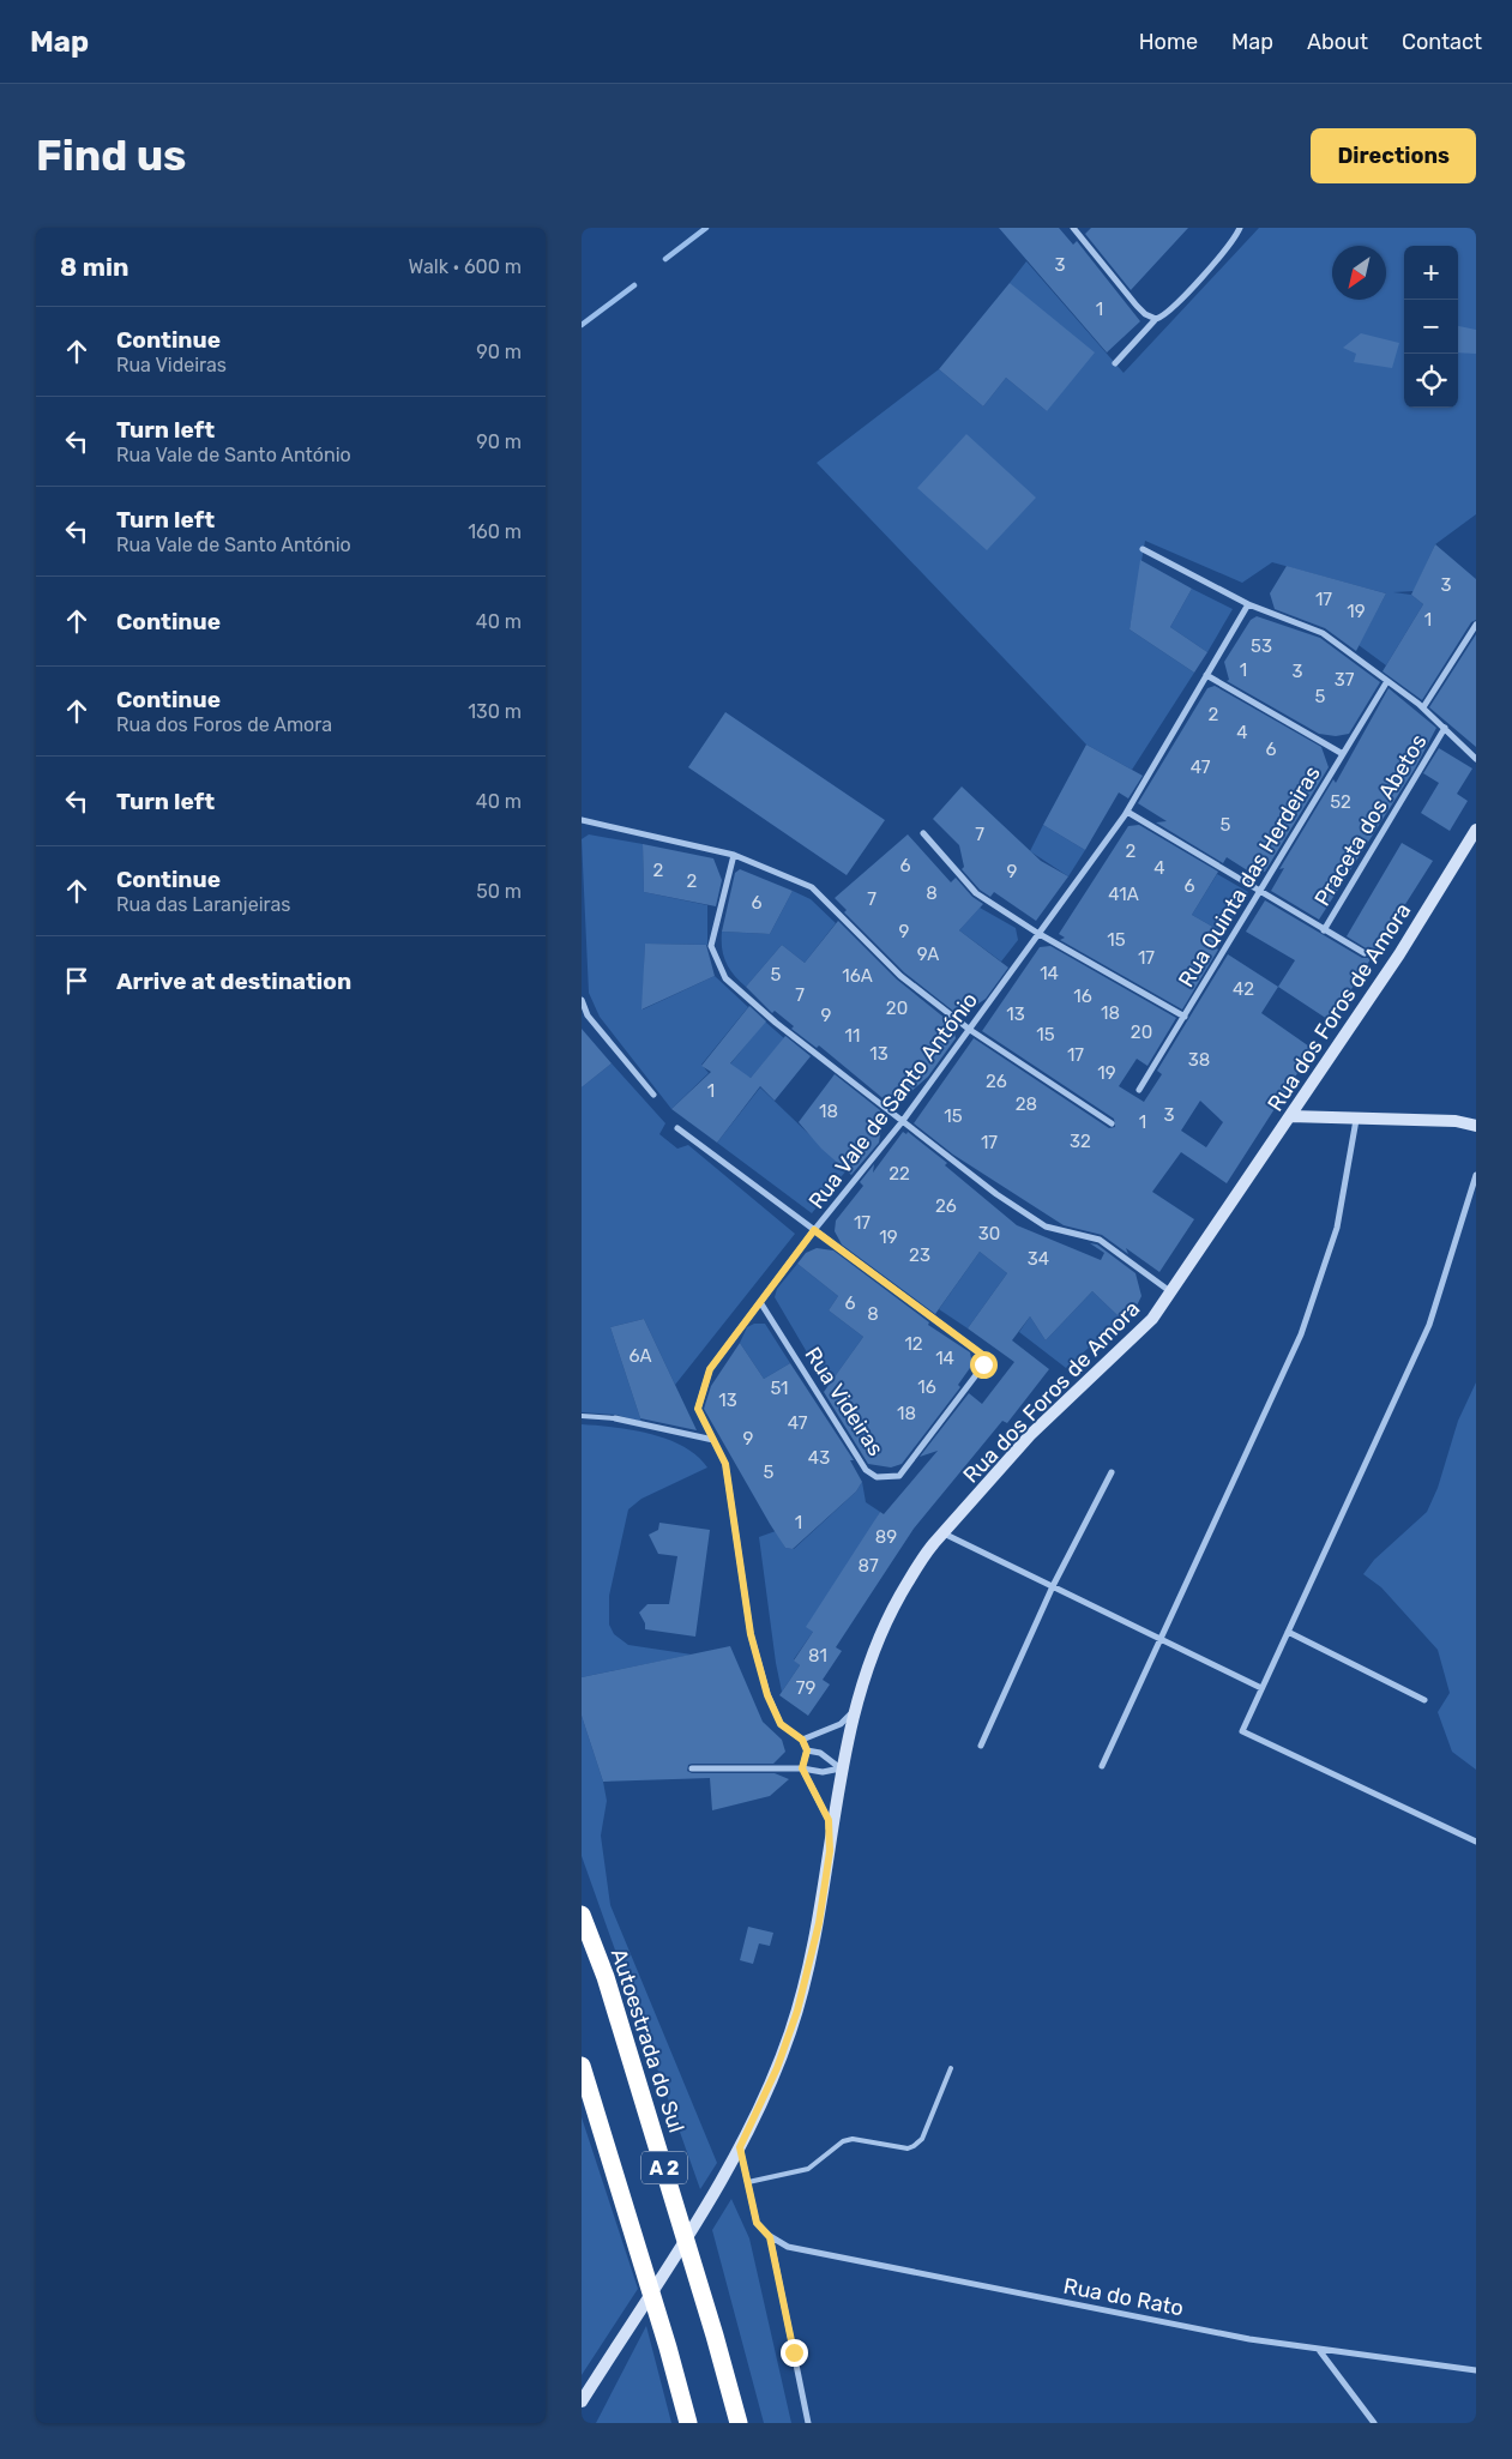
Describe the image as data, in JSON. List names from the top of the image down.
{
  "streets": {
    "highway": ["Autoestrada do Sul", "A 2"],
    "main road": ["Rua dos Foros de Amora"],
    "street": [
      "Praceta dos Abetos",
      "Rua Quinta das Herdeiras",
      "Rua Vale de Santo António",
      "Rua Videiras",
      "Rua do Rato"
    ]
  },
  "crossings": [
    ["Rua Vale de Santo António", "Rua Videiras"]
  ],
  "house_numbers": [
    "3",
    "1",
    "3",
    "17",
    "19",
    "1",
    "53",
    "1",
    "3",
    "37",
    "5",
    "2",
    "4",
    "6",
    "47",
    "52",
    "5",
    "7",
    "2",
    "6",
    "4",
    "2",
    "9",
    "2",
    "6",
    "8",
    "41A",
    "7",
    "6",
    "9",
    "15",
    "9A",
    "17",
    "14",
    "5",
    "16A",
    "42",
    "7",
    "16",
    "20",
    "18",
    "13",
    "9",
    "20",
    "15",
    "11",
    "13",
    "17",
    "38",
    "19",
    "26",
    "1",
    "28",
    "18",
    "3",
    "15",
    "1",
    "32",
    "17",
    "22",
    "26",
    "17",
    "30",
    "19",
    "23",
    "34",
    "6",
    "8",
    "12",
    "6A",
    "14",
    "16",
    "51",
    "13",
    "18",
    "47",
    "9",
    "43",
    "5",
    "1",
    "89",
    "87",
    "81",
    "79"
  ],
  "north": "bottom left",
  "page": {
    "header": "Map",
    "nav": [
      "Home",
      "Map",
      "About",
      "Contact"
    ],
    "buttons": "Directions",
    "title": "Find us",
    "heading": ["8 min", "Walk · 600 m"],
    "map_buttons": ["+", "−"],
    "list": [
      ["Continue", "Rua Videiras", "90 m"],
      ["Turn left", "Rua Vale de Santo António", "90 m"],
      ["Turn left", "Rua Vale de Santo António", "160 m"],
      ["Continue", "40 m"],
      ["Continue", "Rua dos Foros de Amora", "130 m"],
      ["Turn left", "40 m"],
      ["Continue", "Rua das Laranjeiras", "50 m"],
      "Arrive at destination"
    ]
  }
}
